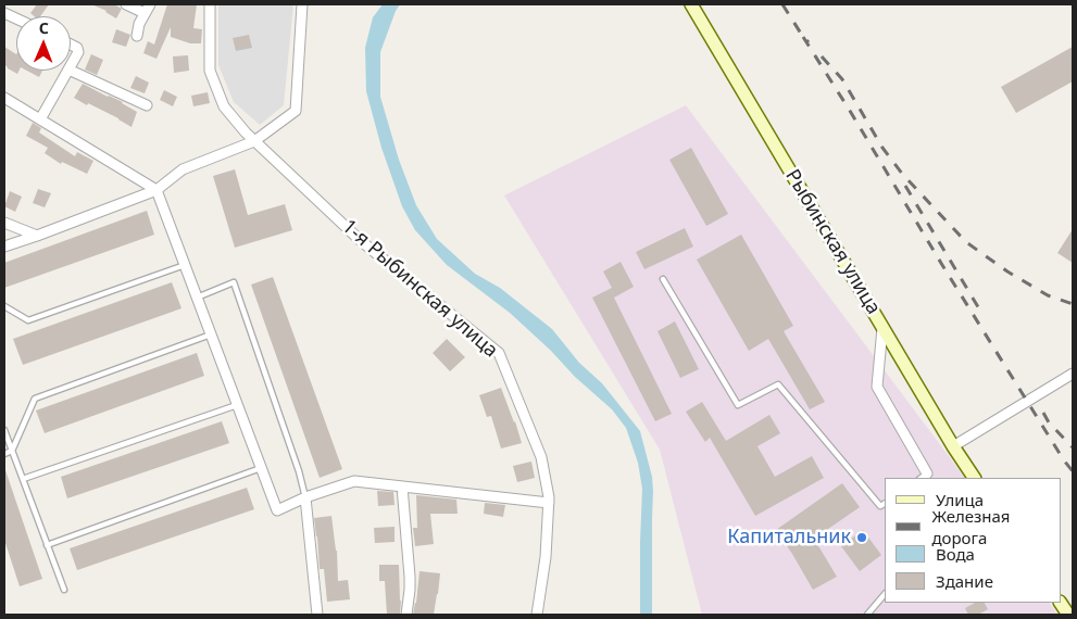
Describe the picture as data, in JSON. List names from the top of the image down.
{
  "streets": {
    "main road": ["Рыбинская улица"],
    "street": ["1-я Рыбинская улица"]
  },
  "places": ["Капитальник"],
  "legend": [
    "Улица",
    "Железная дорога",
    "Вода",
    "Здание"
  ],
  "north": "top"
}
